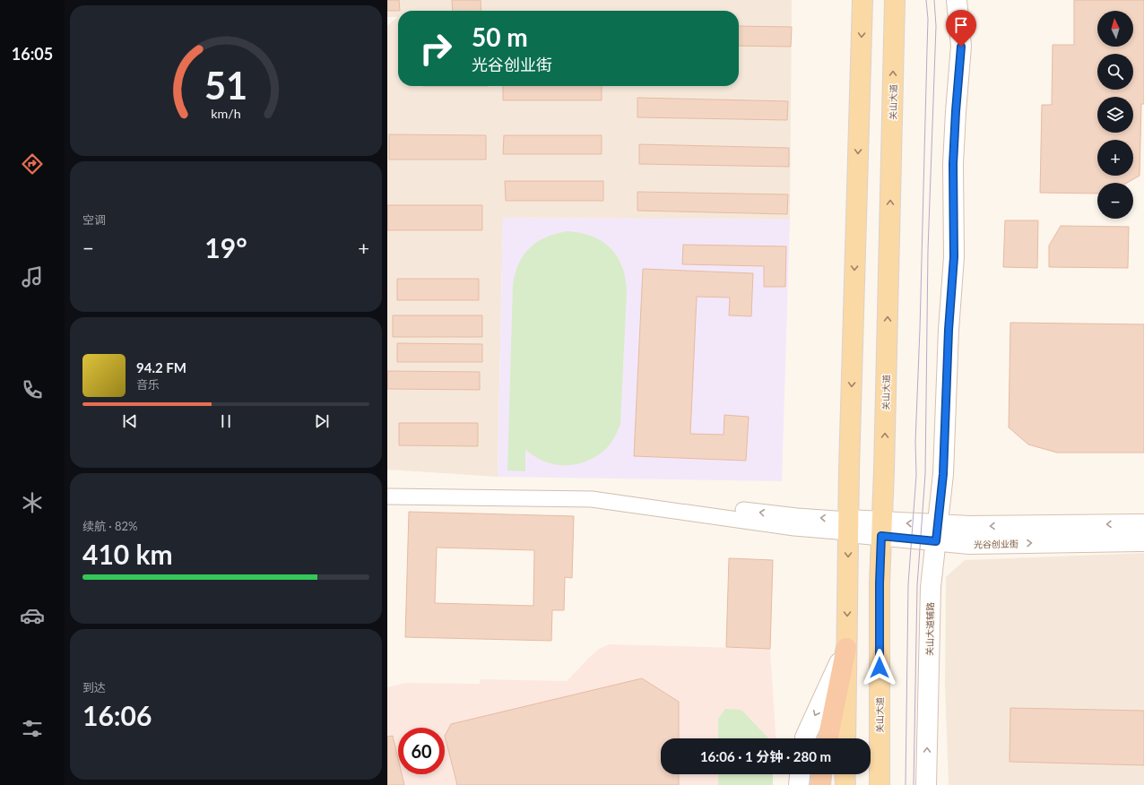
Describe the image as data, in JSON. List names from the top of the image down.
{
  "streets": {
    "main road": ["关山大道", "光谷创业街", "关山大道辅路"]
  },
  "crossings": [
    ["关山大道", "光谷创业街"],
    ["光谷创业街", "关山大道辅路"]
  ],
  "north": "top",
  "page": {
    "tabs": "16:05",
    "map_buttons": ["+", "−"],
    "turn": ["50 m", "光谷创业街"],
    "tile": [
      "空调",
      ["续航 · 82%", "410 km"],
      ["到达", "16:06"]
    ],
    "heat": ["−", "19°", "+"],
    "song": ["94.2 FM", "音乐"],
    "limit": "60",
    "trip": "16:06 · 1 分钟 · 280 m",
    "gauge": ["51", "km/h"]
  }
}
